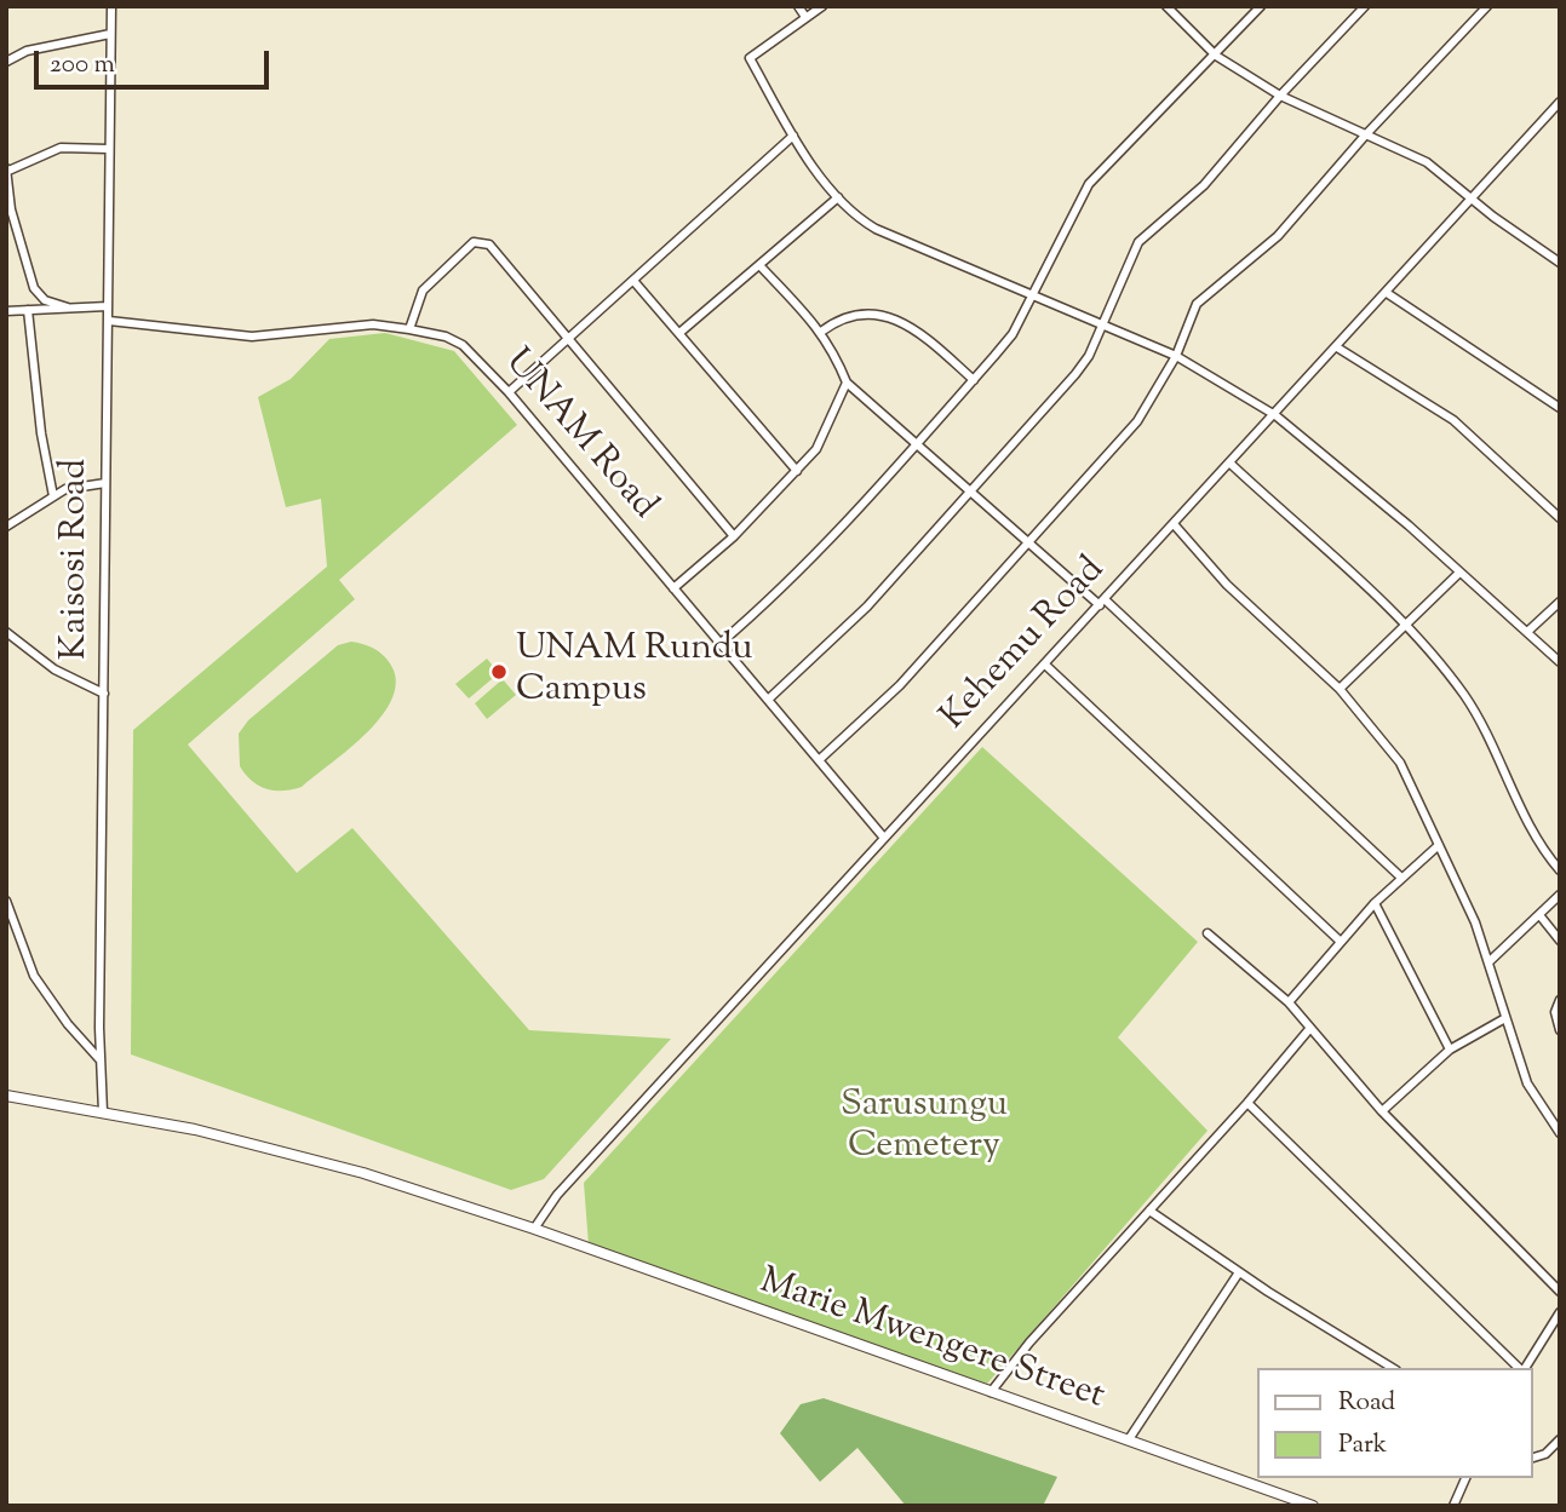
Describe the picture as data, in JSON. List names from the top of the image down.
{
  "streets": {
    "main road": ["Marie Mwengere Street"],
    "street": ["UNAM Road", "Kaisosi Road", "Kehemu Road"]
  },
  "crossings": [
    ["UNAM Road", "Kaisosi Road"],
    ["UNAM Road", "Kehemu Road"],
    ["Kaisosi Road", "Marie Mwengere Street"],
    ["Kehemu Road", "Marie Mwengere Street"]
  ],
  "parks": ["Sarusungu Cemetery"],
  "places": ["UNAM Rundu Campus"],
  "legend": ["Road", "Park"],
  "scale_bar": "200 m"
}
